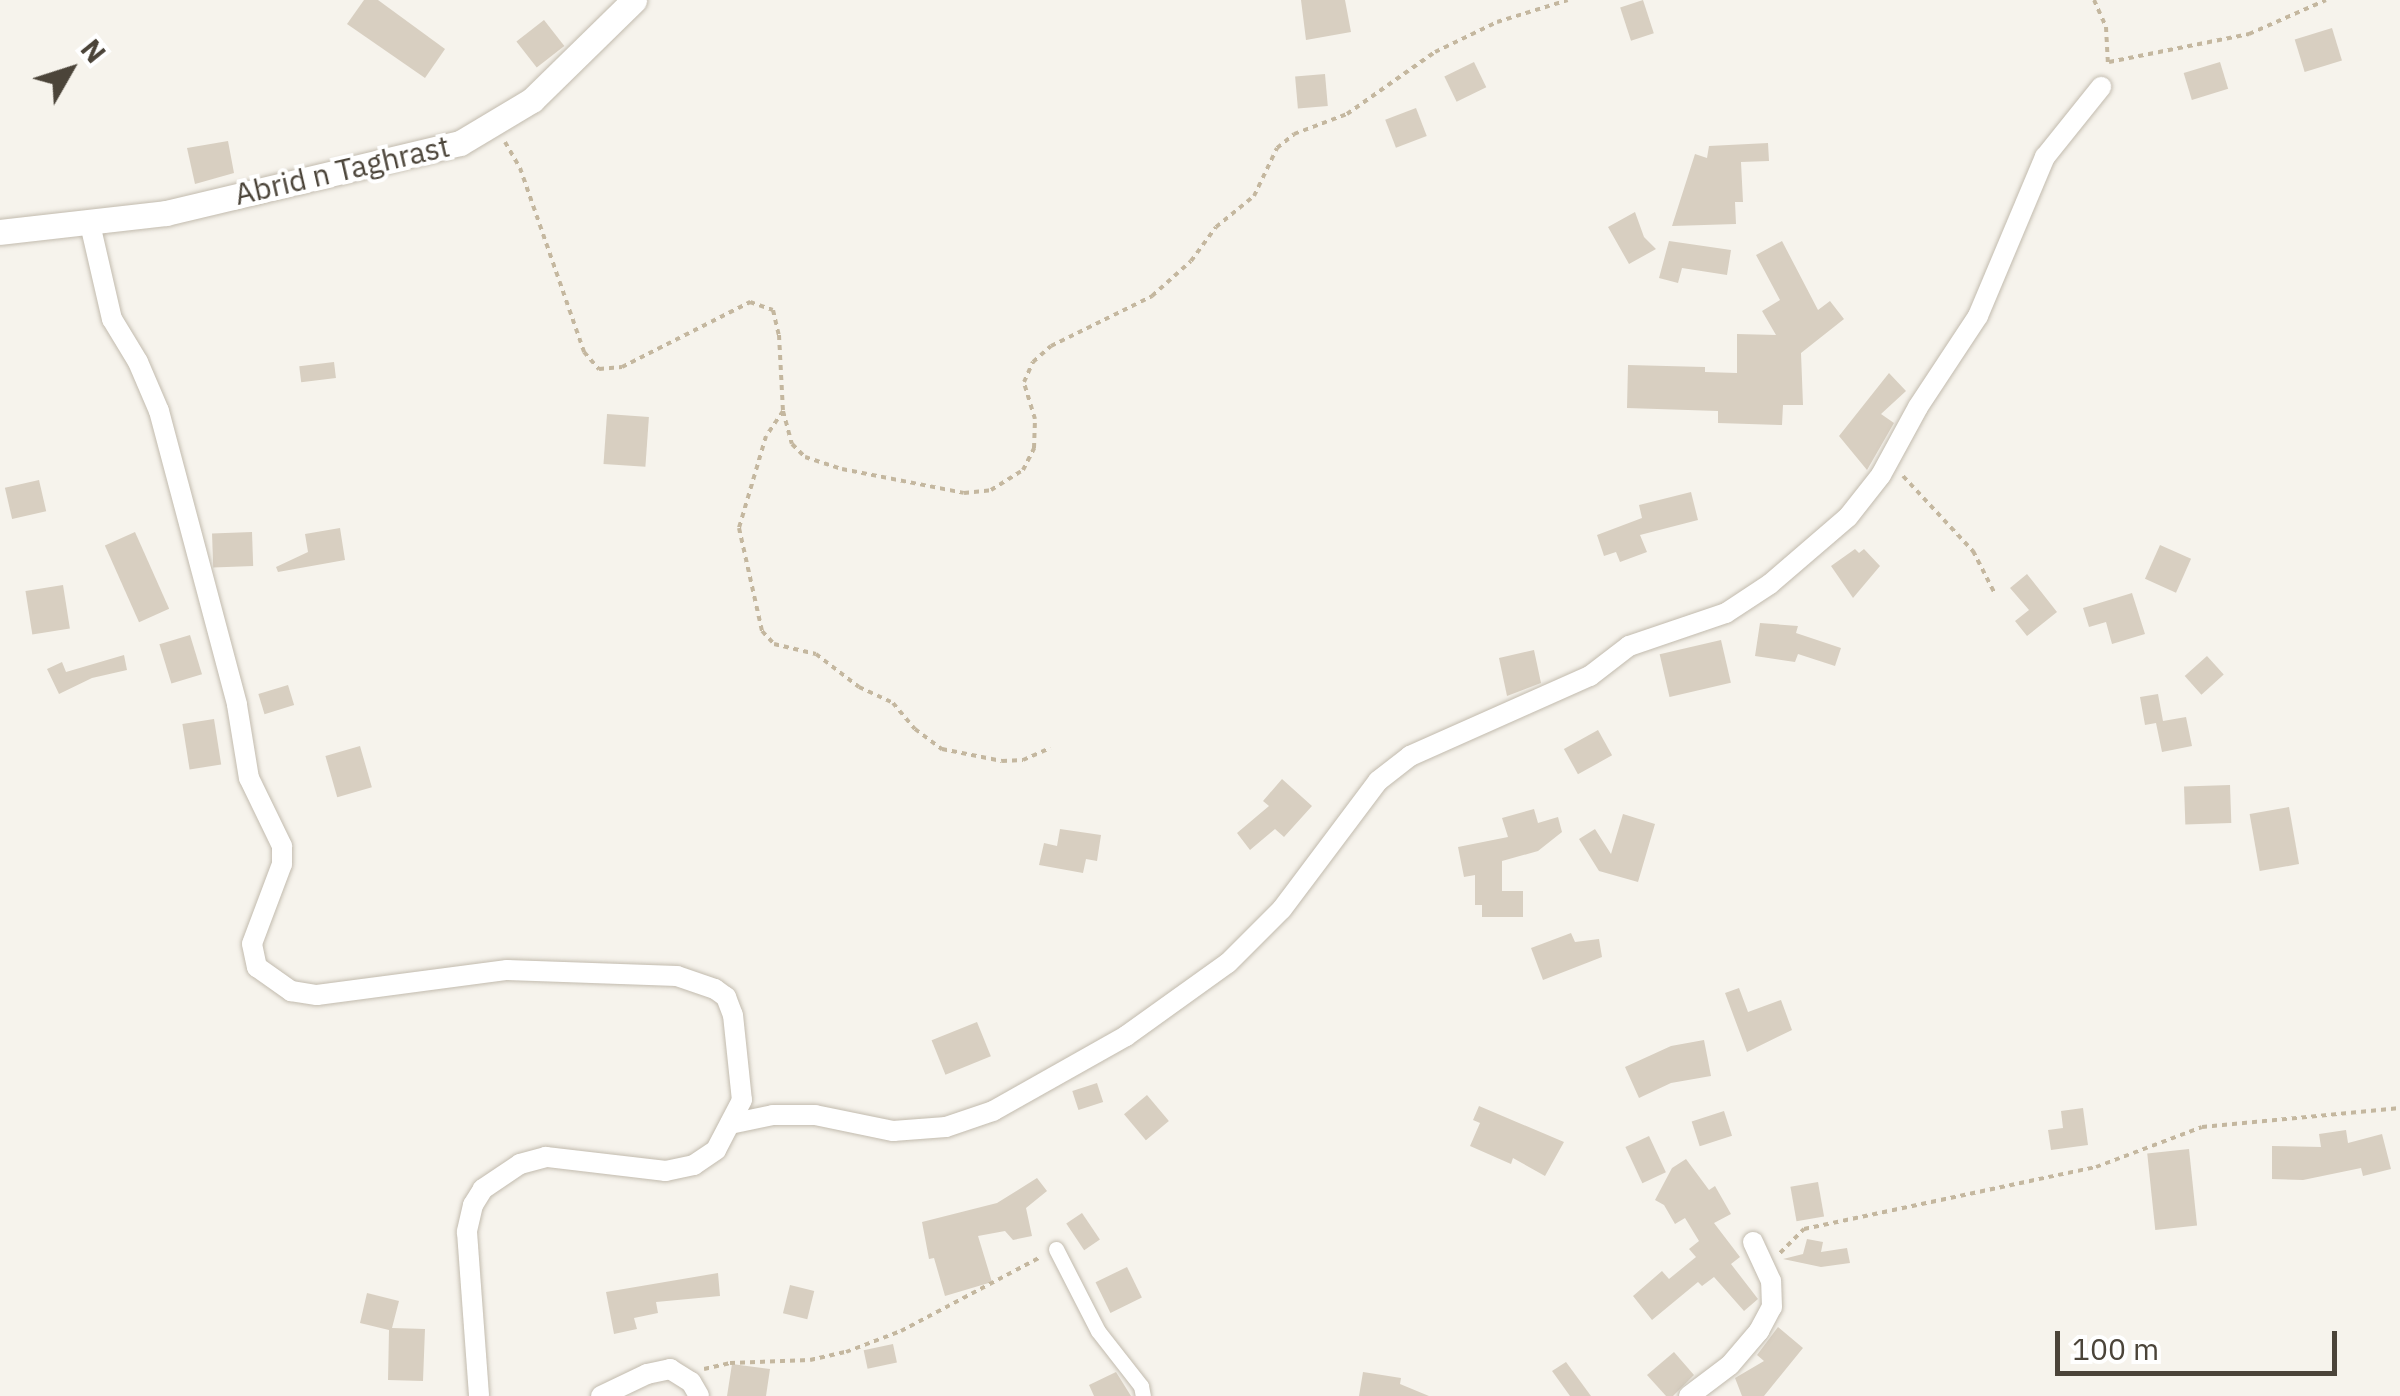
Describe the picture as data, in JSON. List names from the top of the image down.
{
  "streets": {
    "street": ["Abrid n Taghrast"]
  },
  "scale_bar": "100 m",
  "north": "top right"
}
